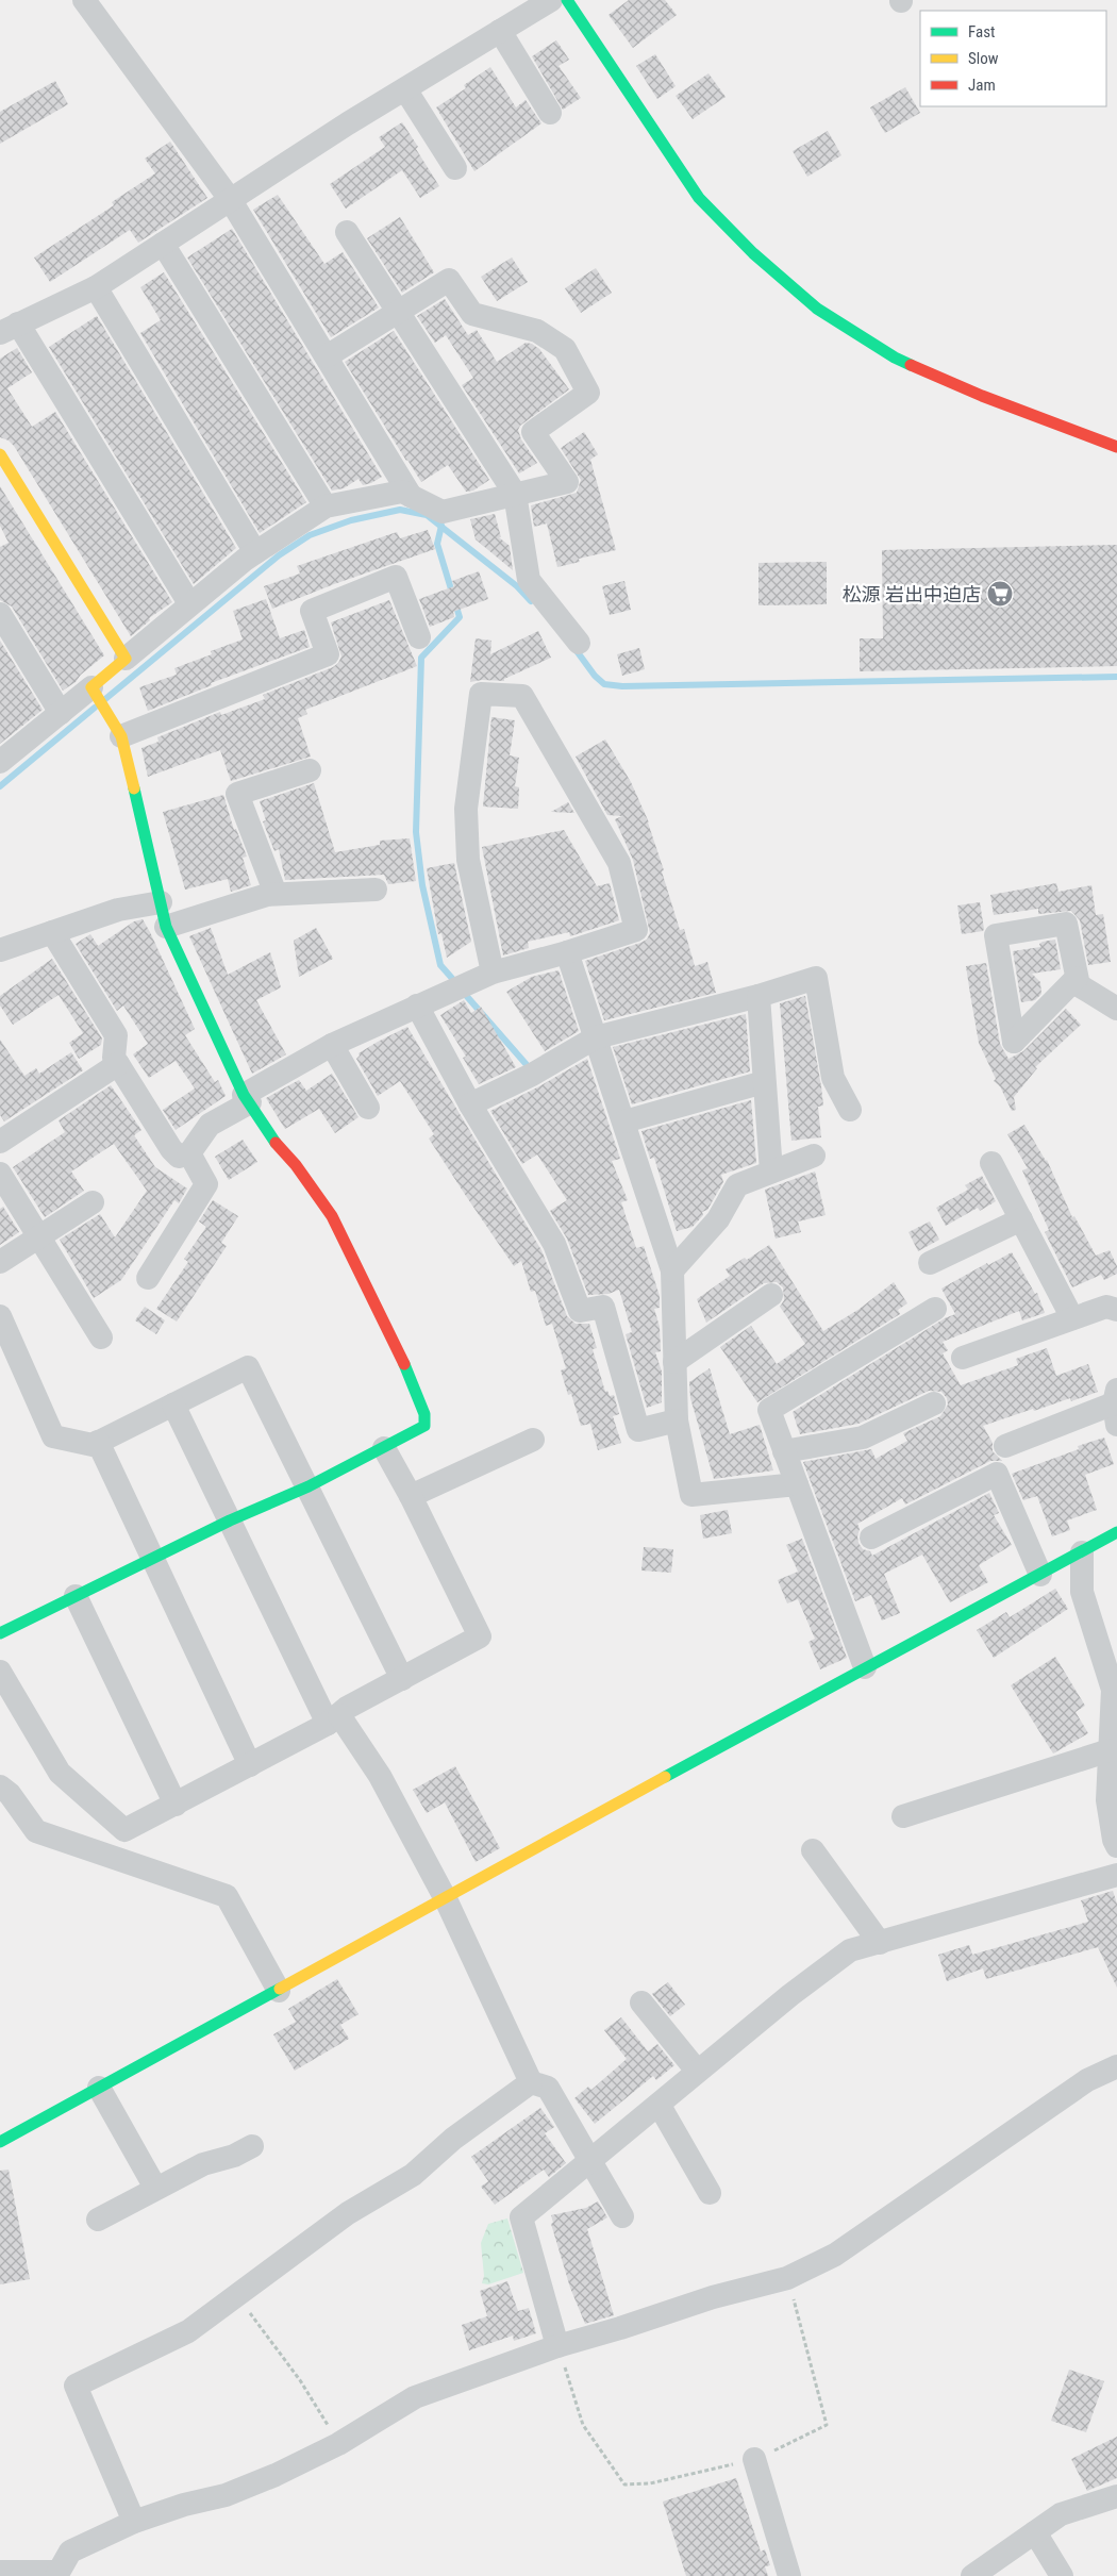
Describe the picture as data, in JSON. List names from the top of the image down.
{
  "places": {
    "supermarket": ["松源 岩出中迫店"]
  },
  "legend": ["Fast", "Slow", "Jam"]
}
